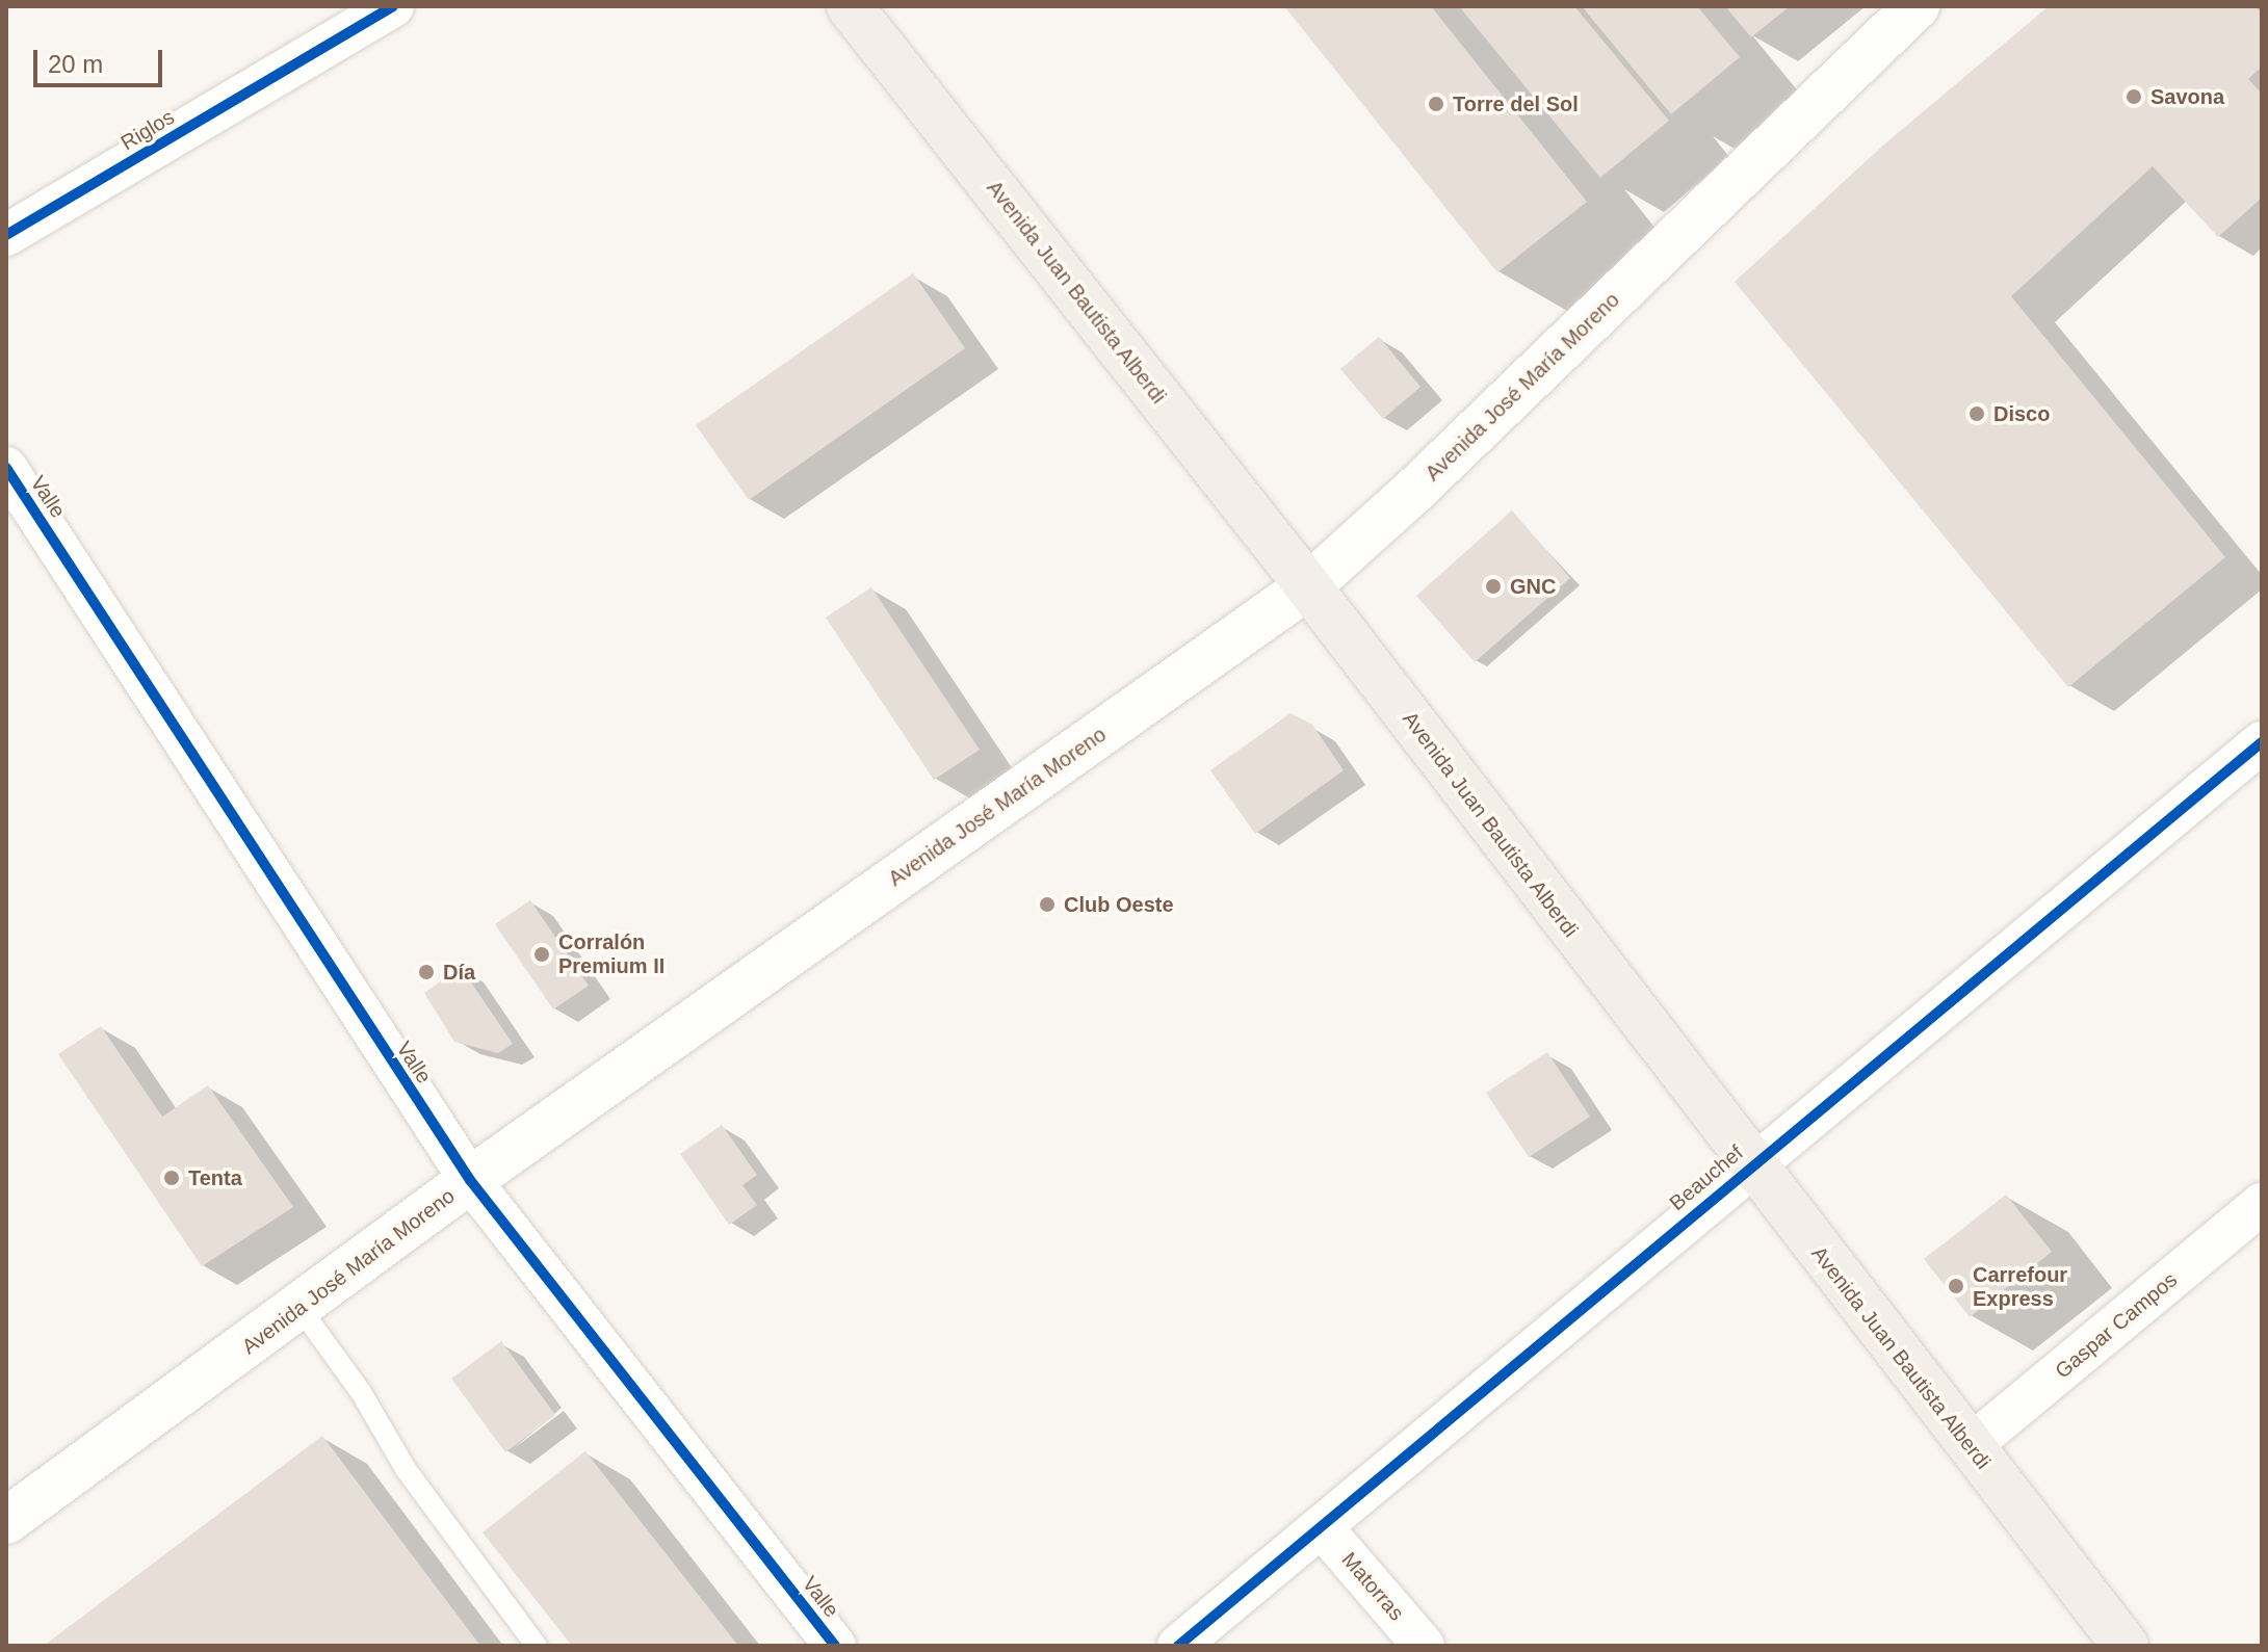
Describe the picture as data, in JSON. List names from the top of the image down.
{
  "streets": {
    "main road": ["Avenida Juan Bautista Alberdi", "Avenida José María Moreno"],
    "street": [
      "Riglos",
      "Valle",
      "Beauchef",
      "Gaspar Campos",
      "Matorras"
    ]
  },
  "crossings": [
    ["Avenida Juan Bautista Alberdi", "Avenida José María Moreno"],
    ["Avenida Juan Bautista Alberdi", "Beauchef"],
    ["Avenida Juan Bautista Alberdi", "Gaspar Campos"],
    ["Avenida José María Moreno", "Valle"],
    ["Beauchef", "Matorras"]
  ],
  "places": [
    "Savona",
    "Torre del Sol",
    "Disco",
    "GNC",
    "Club Oeste",
    "Corralón Premium II",
    "Día",
    "Tenta",
    "Carrefour Express"
  ],
  "scale_bar": "20 m"
}
